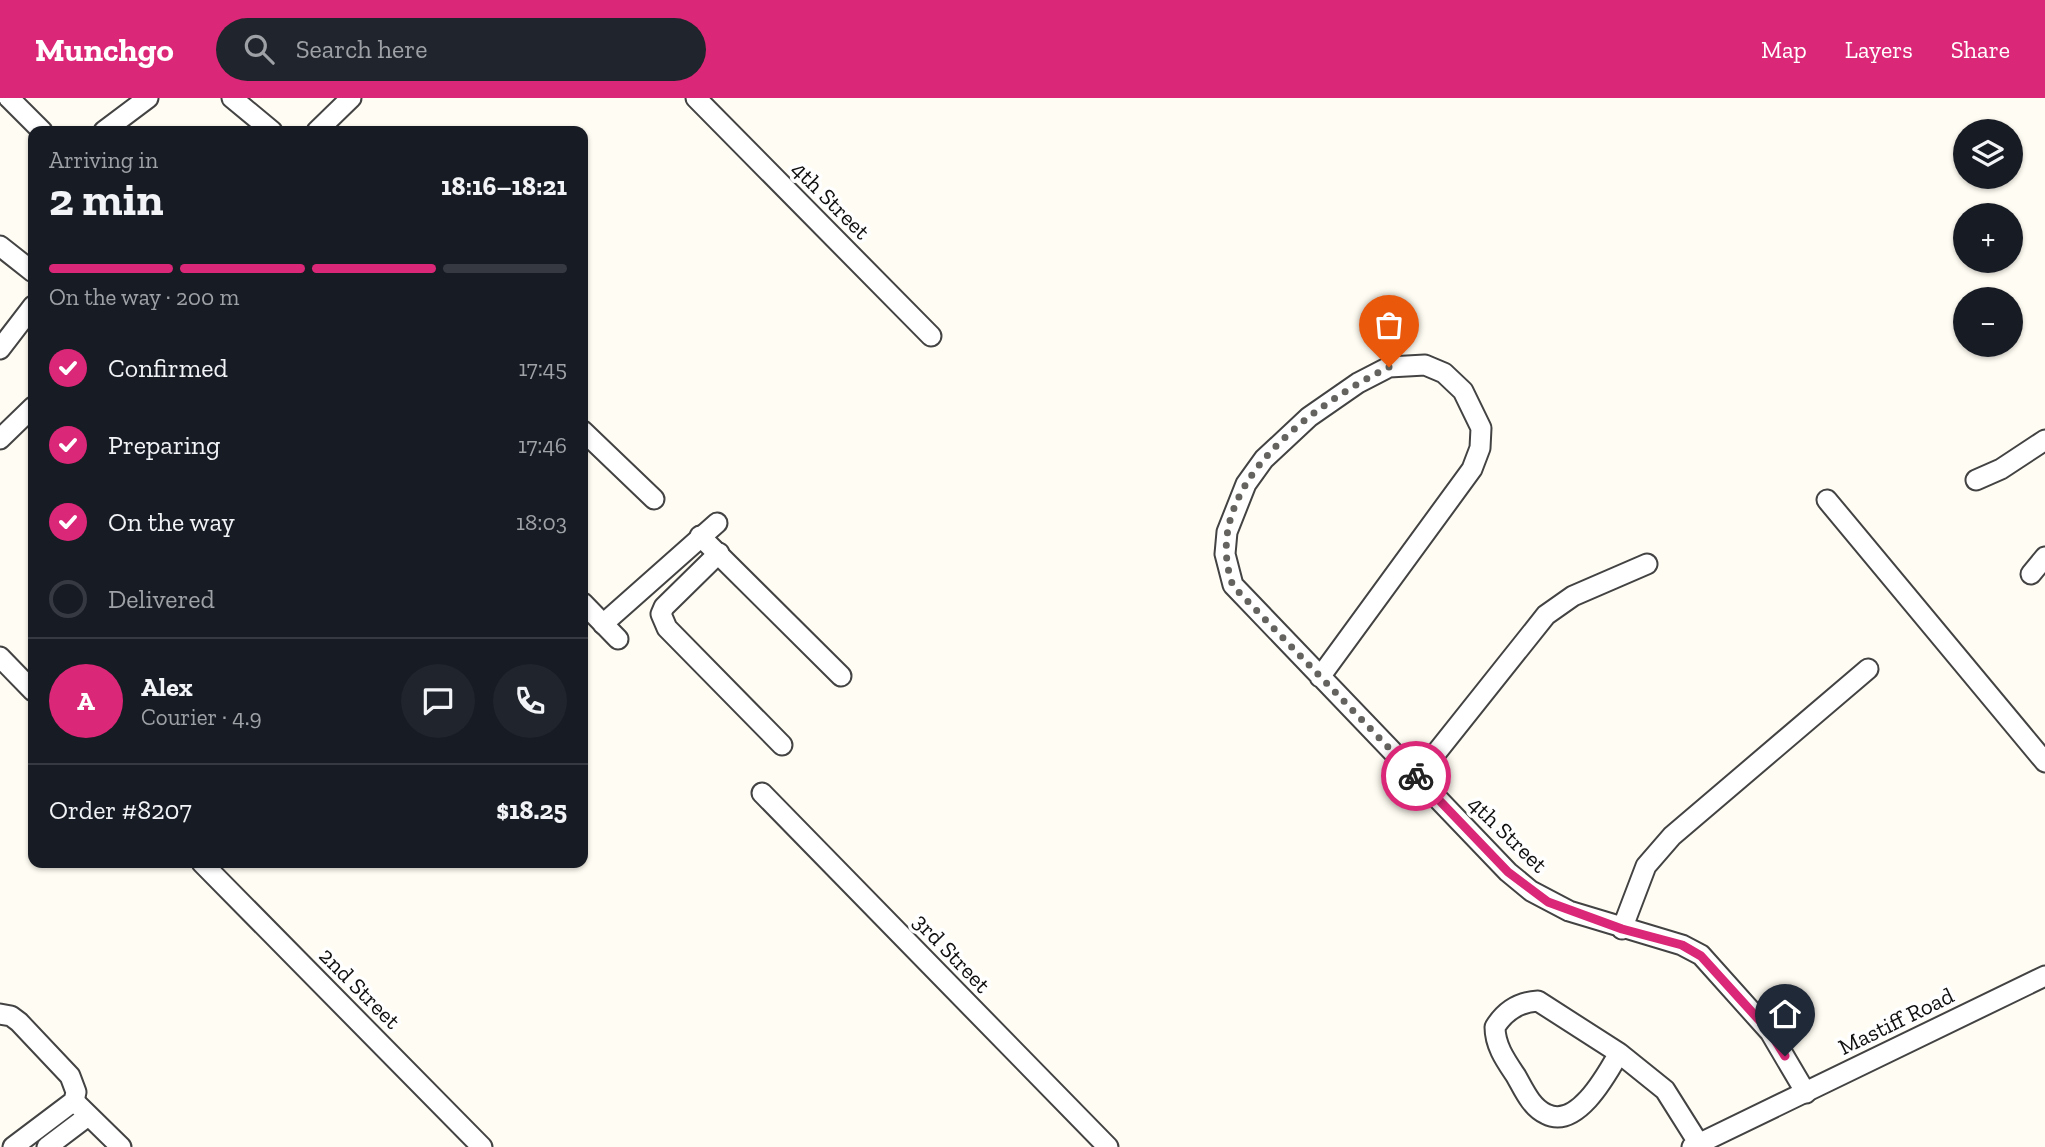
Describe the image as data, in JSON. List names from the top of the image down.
{
  "streets": {
    "street": [
      "4th Street",
      "3rd Street",
      "2nd Street",
      "Mastiff Road"
    ]
  },
  "crossings": [
    ["4th Street", "Mastiff Road"]
  ],
  "page": {
    "header": "Munchgo",
    "search": "Search here",
    "nav": ["Map", "Layers", "Share"],
    "map_buttons": ["+", "−"],
    "heading": ["2 min", "Arriving in", "18:16–18:21"],
    "panel": [
      "Alex",
      "Courier · 4.9",
      "Order #8207",
      "$18.25"
    ],
    "bar": "On the way · 200 m",
    "list": [
      ["Confirmed", "17:45"],
      ["Preparing", "17:46"],
      ["On the way", "18:03"],
      "Delivered"
    ],
    "round": "A"
  }
}
